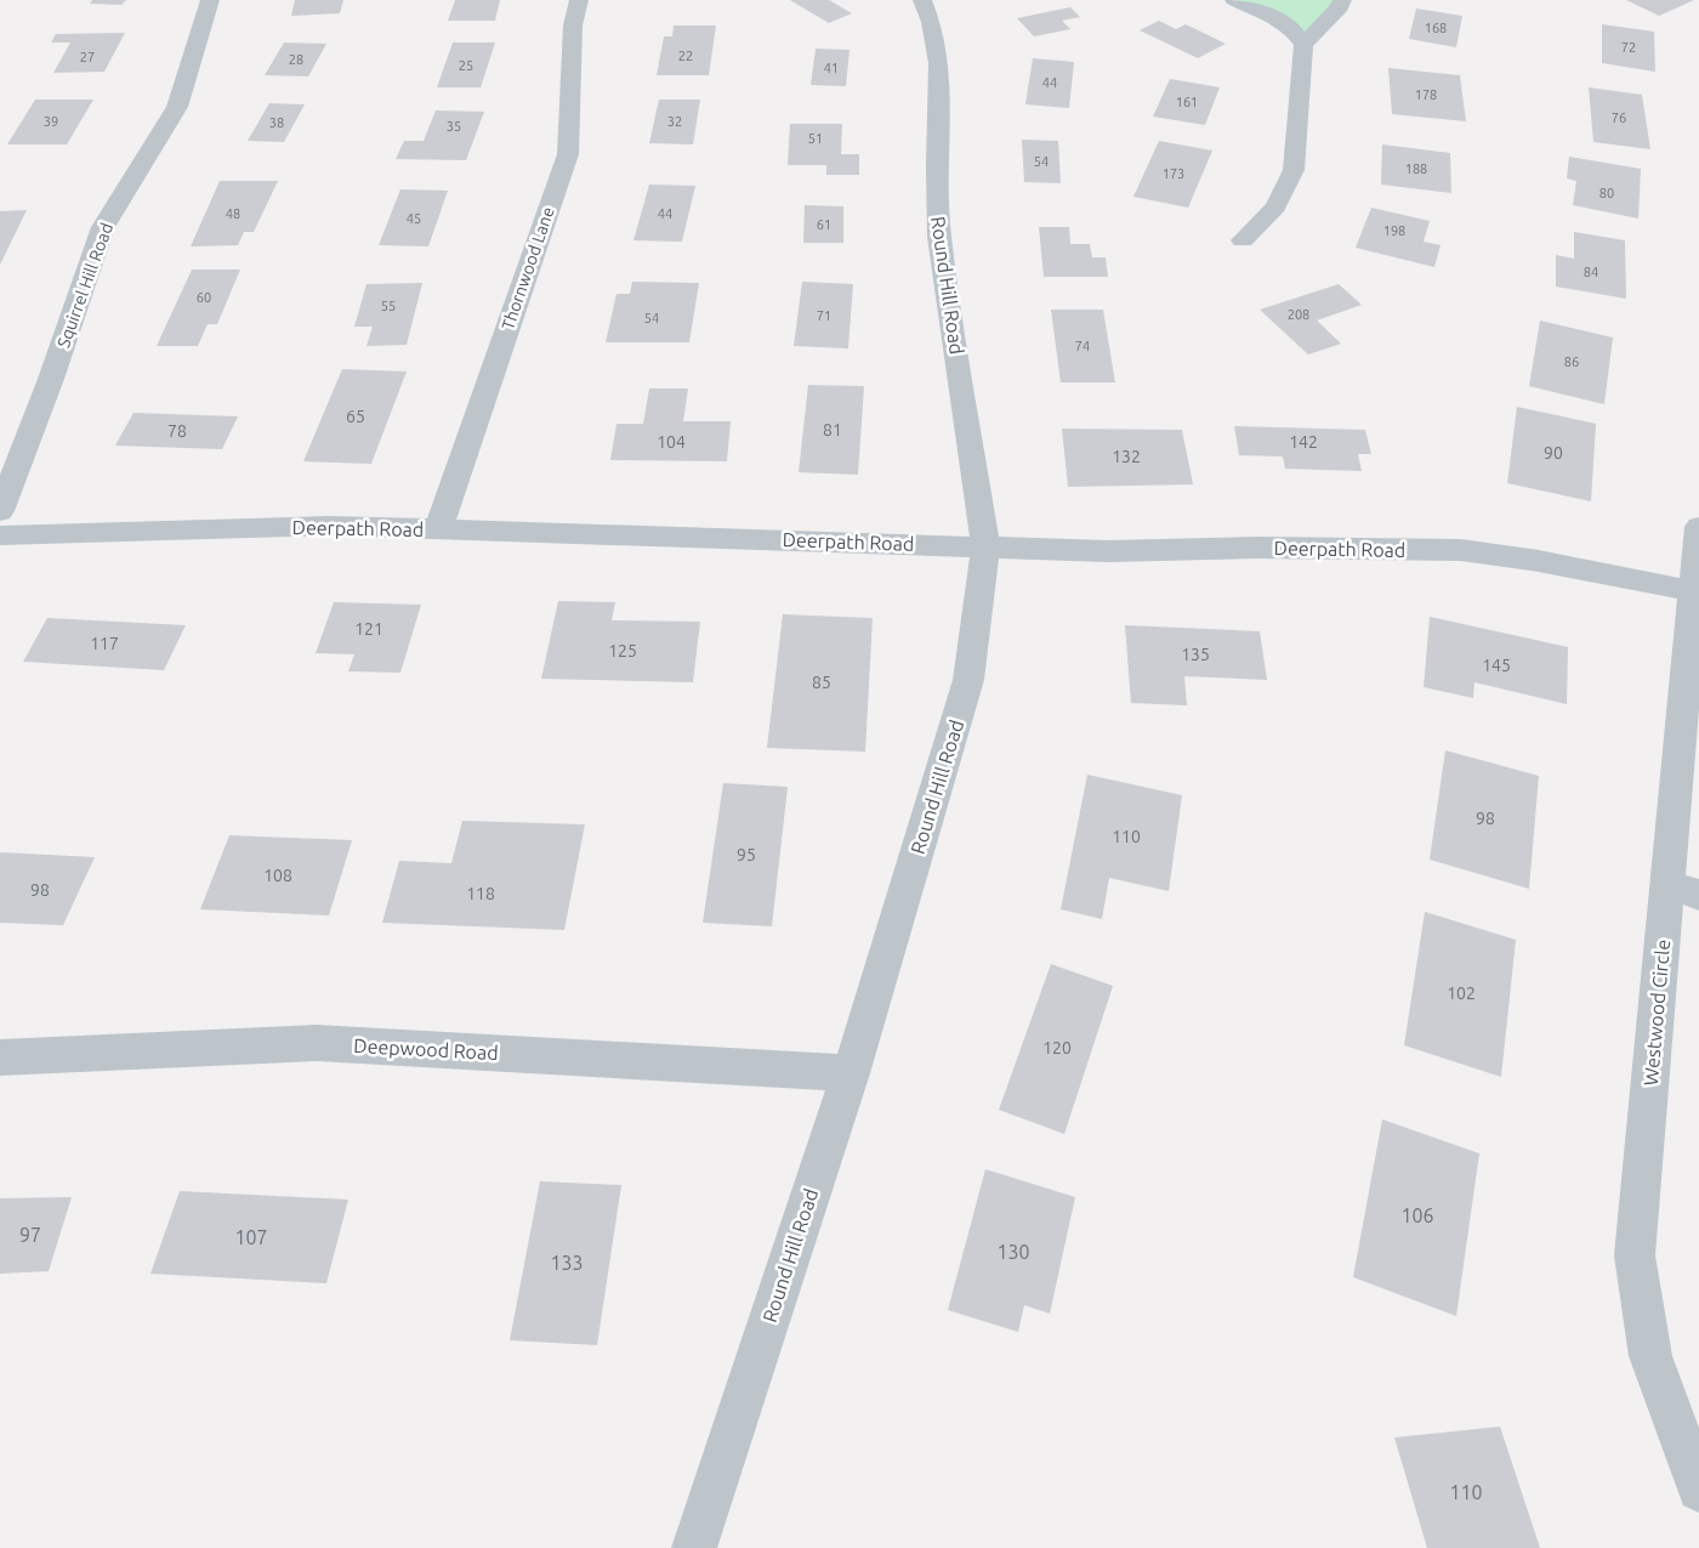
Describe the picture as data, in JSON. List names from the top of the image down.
{
  "streets": {
    "street": [
      "Thornwood Lane",
      "Squirrel Hill Road",
      "Round Hill Road",
      "Deerpath Road",
      "Westwood Circle",
      "Deepwood Road"
    ]
  },
  "crossings": [
    ["Thornwood Lane", "Deerpath Road"],
    ["Round Hill Road", "Deerpath Road"],
    ["Round Hill Road", "Deepwood Road"],
    ["Deerpath Road", "Westwood Circle"]
  ],
  "house_numbers": [
    "168",
    "72",
    "22",
    "27",
    "28",
    "25",
    "41",
    "44",
    "178",
    "161",
    "76",
    "39",
    "32",
    "38",
    "35",
    "51",
    "54",
    "188",
    "173",
    "80",
    "48",
    "44",
    "45",
    "61",
    "198",
    "84",
    "60",
    "55",
    "208",
    "71",
    "54",
    "74",
    "86",
    "65",
    "81",
    "78",
    "104",
    "142",
    "90",
    "132",
    "121",
    "117",
    "125",
    "135",
    "145",
    "85",
    "98",
    "110",
    "95",
    "108",
    "98",
    "118",
    "102",
    "120",
    "106",
    "97",
    "107",
    "130",
    "133",
    "110"
  ]
}
